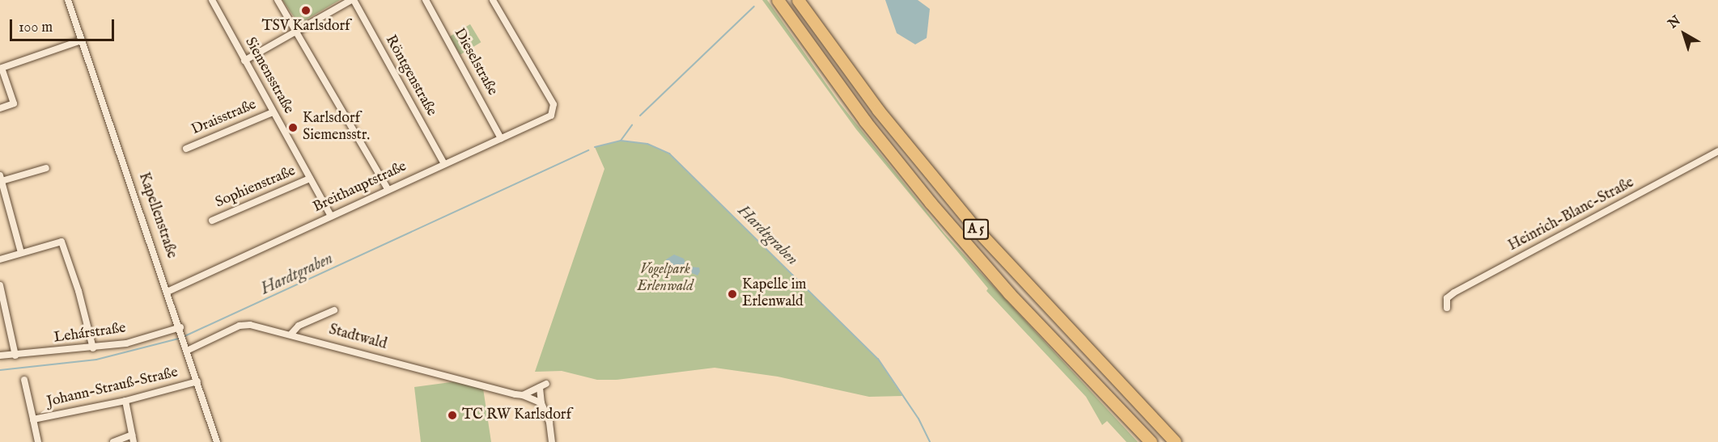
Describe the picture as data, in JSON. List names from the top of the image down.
{
  "streets": {
    "highway": ["A 5"],
    "street": [
      "Dieselstraße",
      "Siemensstraße",
      "Röntgenstraße",
      "Draisstraße",
      "Sophienstraße",
      "Breithauptstraße",
      "Heinrich-Blanc-Straße",
      "Kapellenstraße",
      "Lehárstraße",
      "Stadtwald",
      "Johann-Strauß-Straße"
    ]
  },
  "crossings": [
    ["Dieselstraße", "Breithauptstraße"],
    ["Siemensstraße", "Draisstraße"],
    ["Siemensstraße", "Sophienstraße"],
    ["Siemensstraße", "Breithauptstraße"],
    ["Röntgenstraße", "Breithauptstraße"],
    ["Breithauptstraße", "Kapellenstraße"],
    ["Kapellenstraße", "Lehárstraße"],
    ["Kapellenstraße", "Stadtwald"],
    ["Kapellenstraße", "Johann-Strauß-Straße"]
  ],
  "water": ["Hardtgraben"],
  "parks": ["Vogelpark Erlenwald"],
  "places": [
    "TSV Karlsdorf",
    "Karlsdorf Siemensstr.",
    "Kapelle im Erlenwald",
    "TC RW Karlsdorf"
  ],
  "scale_bar": "100 m",
  "north": "top left"
}
